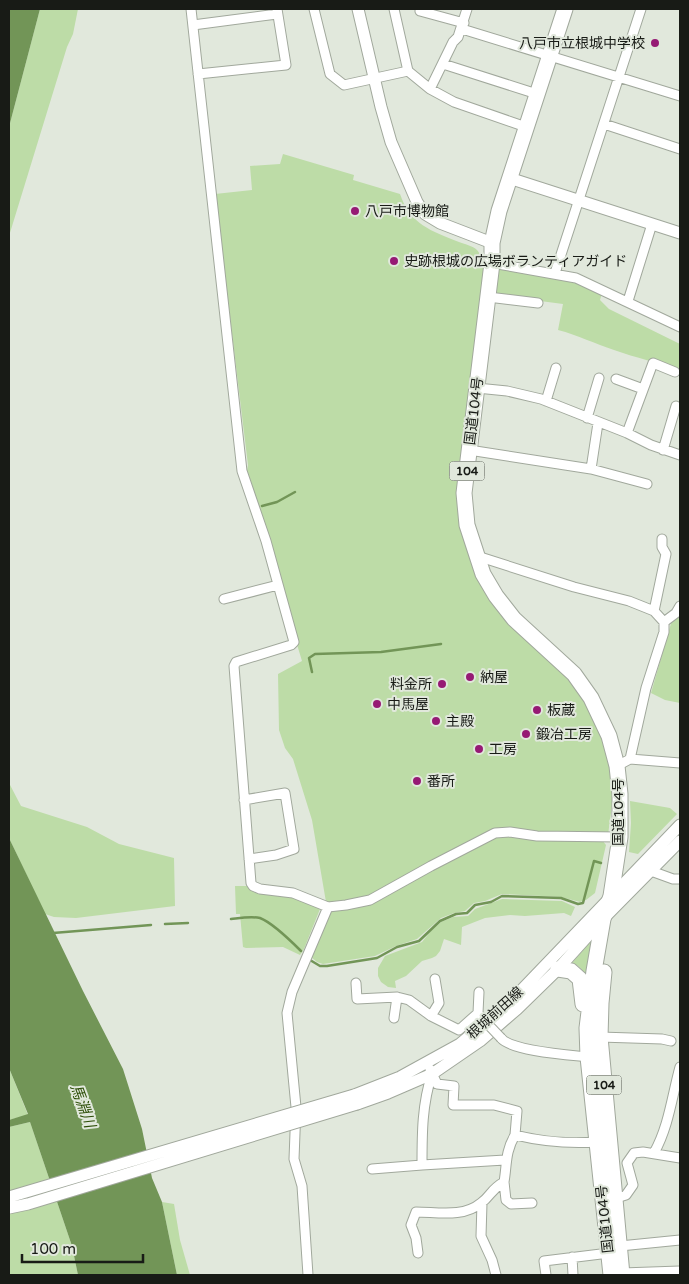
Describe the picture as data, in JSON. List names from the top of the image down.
{
  "streets": {
    "highway": ["国道104号", "104"],
    "street": ["根城前田線"]
  },
  "crossings": [
    ["国道104号", "根城前田線"]
  ],
  "water": ["馬淵川"],
  "places": [
    "八戸市立根城中学校",
    "八戸市博物館",
    "史跡根城の広場ボランティアガイド",
    "納屋",
    "料金所",
    "中馬屋",
    "板蔵",
    "主殿",
    "鍛冶工房",
    "工房",
    "番所"
  ],
  "scale_bar": "100 m"
}
